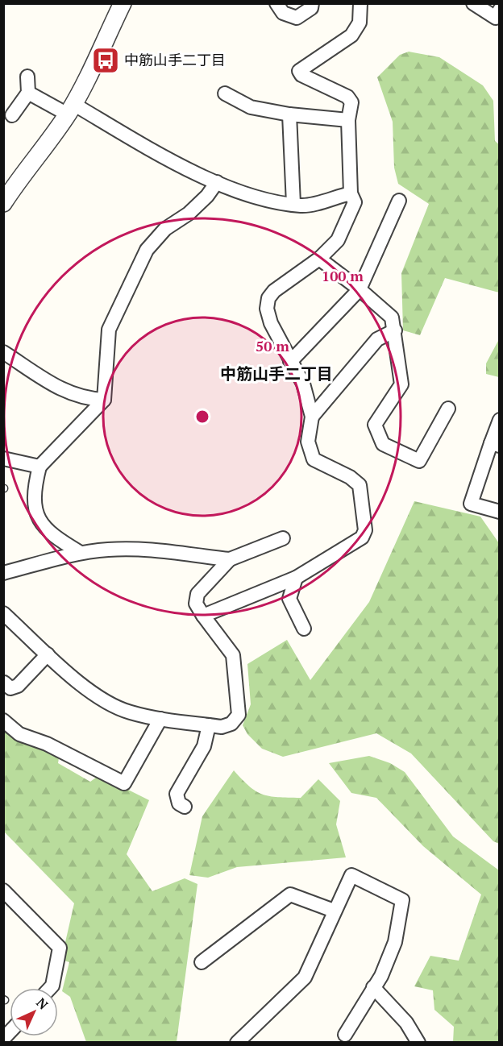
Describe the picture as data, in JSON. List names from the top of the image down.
{
  "districts": ["中筋山手二丁目"],
  "places": {
    "bus stop": ["中筋山手二丁目"]
  },
  "north": "top right",
  "rings": ["100 m", "50 m"]
}
